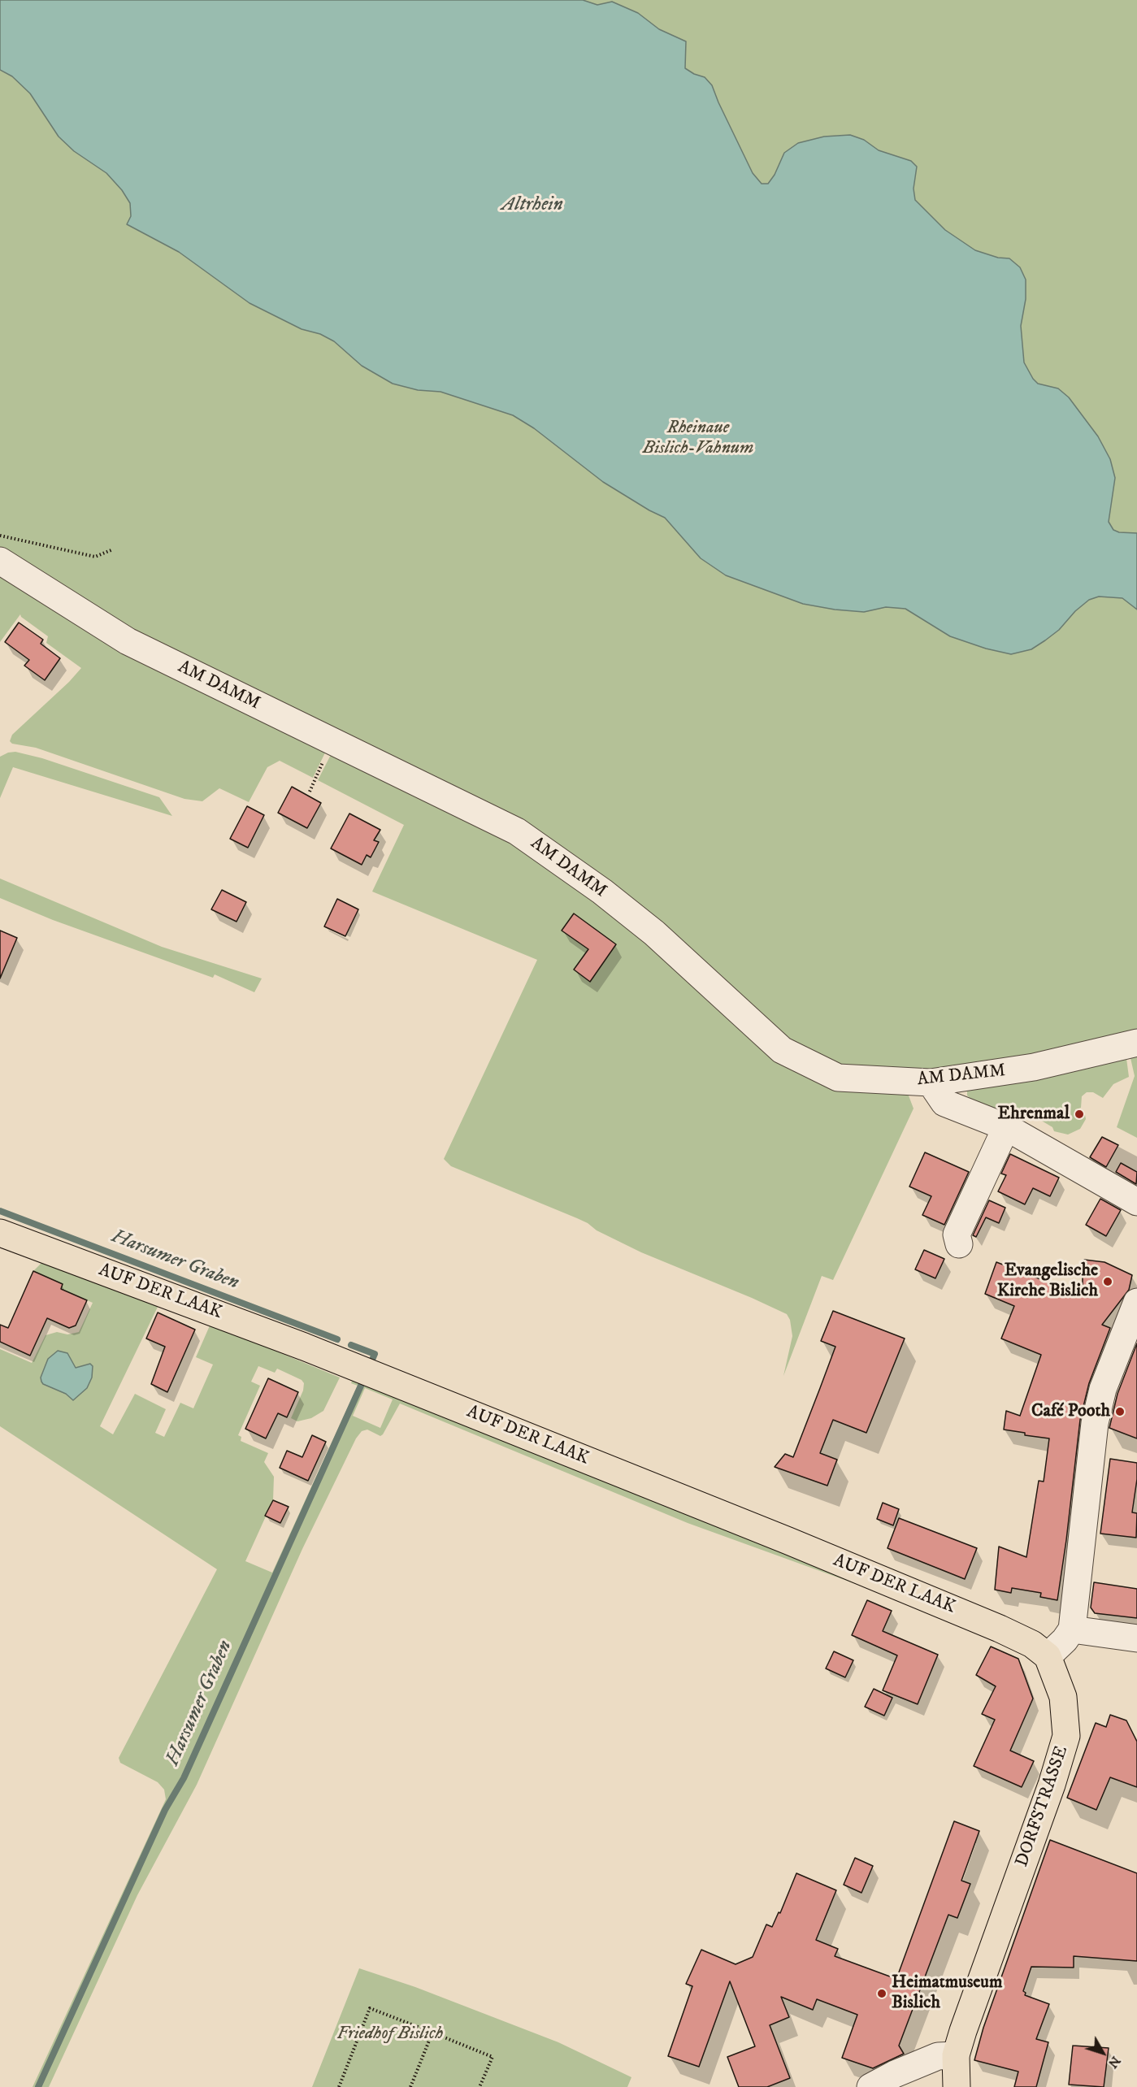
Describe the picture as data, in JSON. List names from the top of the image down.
{
  "streets": {
    "main road": ["AUF DER LAAK", "DORFSTRASSE"],
    "street": ["AM DAMM"]
  },
  "crossings": [
    ["AUF DER LAAK", "DORFSTRASSE"]
  ],
  "water": ["Altrhein", "Harsumer Graben"],
  "parks": ["Rheinaue Bislich-Vahnum", "Friedhof Bislich"],
  "places": [
    "Ehrenmal",
    "Evangelische Kirche Bislich",
    "Café Pooth",
    "Heimatmuseum Bislich"
  ],
  "north": "bottom right"
}
